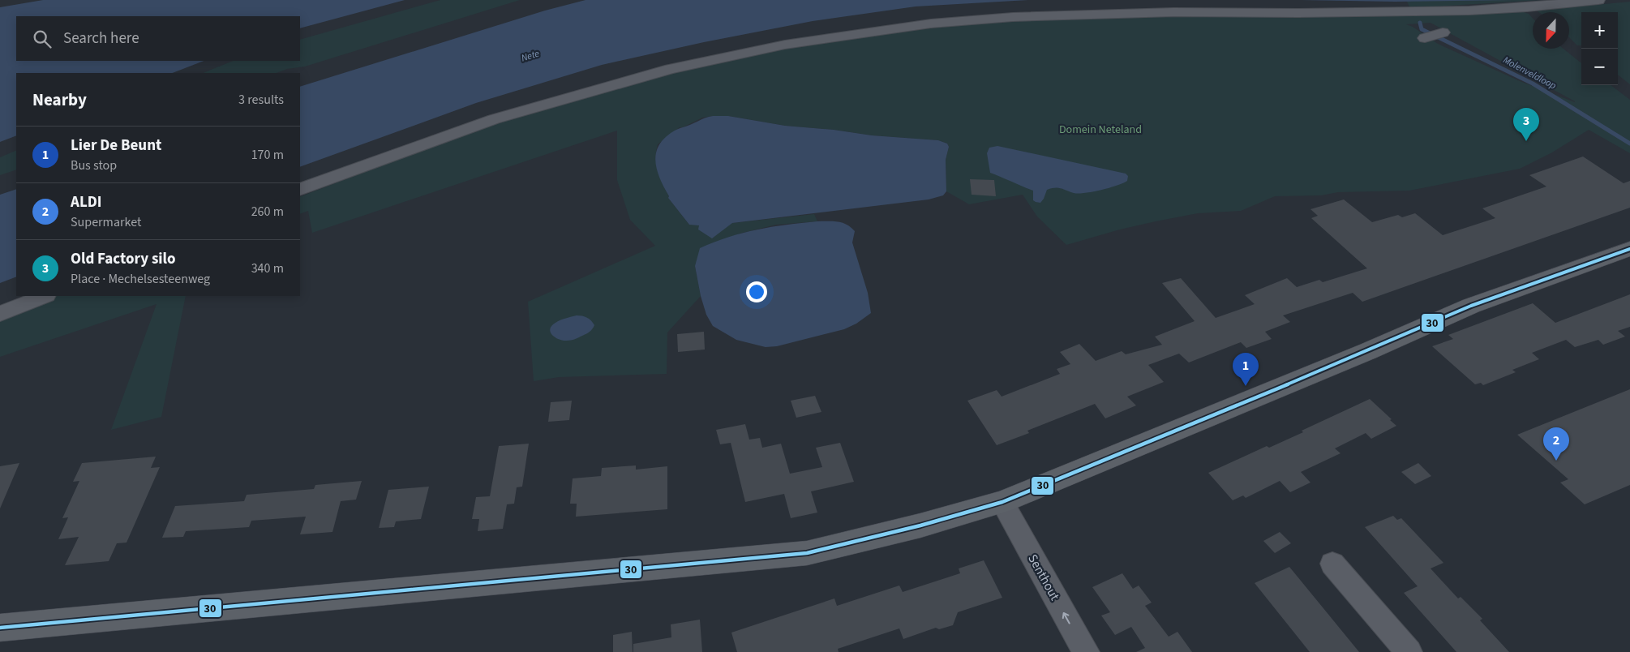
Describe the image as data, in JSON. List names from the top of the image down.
{
  "streets": {
    "street": ["Senthout"]
  },
  "one_way": ["Senthout"],
  "water": ["Nete", "Molenveldloop"],
  "parks": ["Domein Neteland"],
  "lines": ["transit line 30"],
  "north": "bottom",
  "page": {
    "map_buttons": ["+", "−"],
    "search": "Search here",
    "heading": ["Nearby", "3 results"],
    "pins": ["3", "1", "2"],
    "list": [
      {
        "mark": "1",
        "name": "Lier De Beunt",
        "note": "Bus stop",
        "value": "170 m"
      },
      {
        "mark": "2",
        "name": "ALDI",
        "note": "Supermarket",
        "value": "260 m"
      },
      {
        "mark": "3",
        "name": "Old Factory silo",
        "note": "Place · Mechelsesteenweg",
        "value": "340 m"
      }
    ]
  }
}
